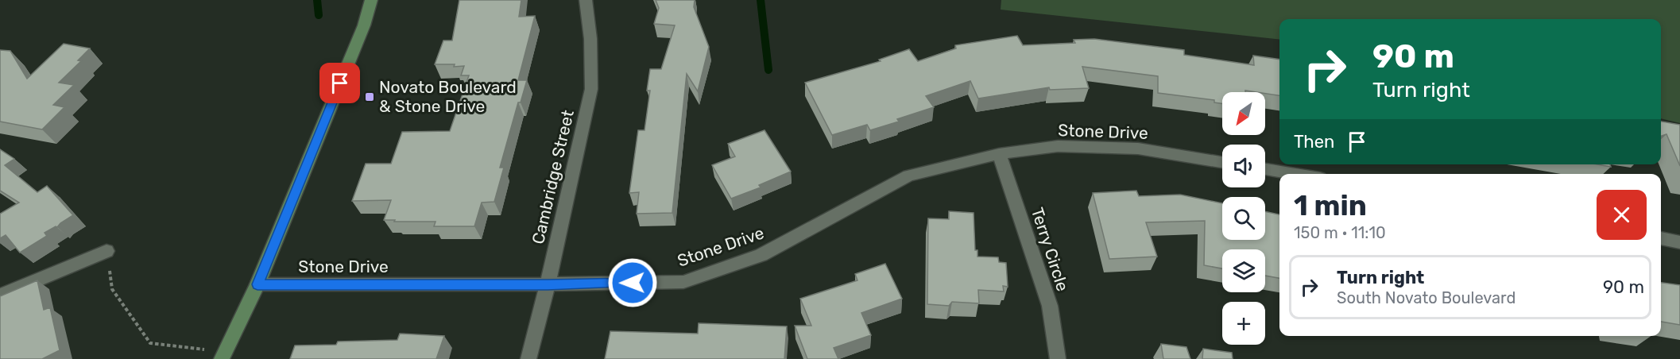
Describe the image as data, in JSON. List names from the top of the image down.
{
  "streets": {
    "street": ["Stone Drive", "Cambridge Street", "Terry Circle"]
  },
  "crossings": [
    ["Stone Drive", "Cambridge Street"],
    ["Stone Drive", "Terry Circle"]
  ],
  "places": {
    "transit": ["Novato Boulevard & Stone Drive"]
  },
  "north": "bottom left",
  "page": {
    "turn": ["90 m", "Turn right"],
    "map_buttons": "+",
    "then": "Then",
    "heading": ["1 min", "150 m · 11:10"],
    "list": [
      {
        "name": "Turn right",
        "note": "South Novato Boulevard",
        "value": "90 m"
      }
    ]
  }
}
